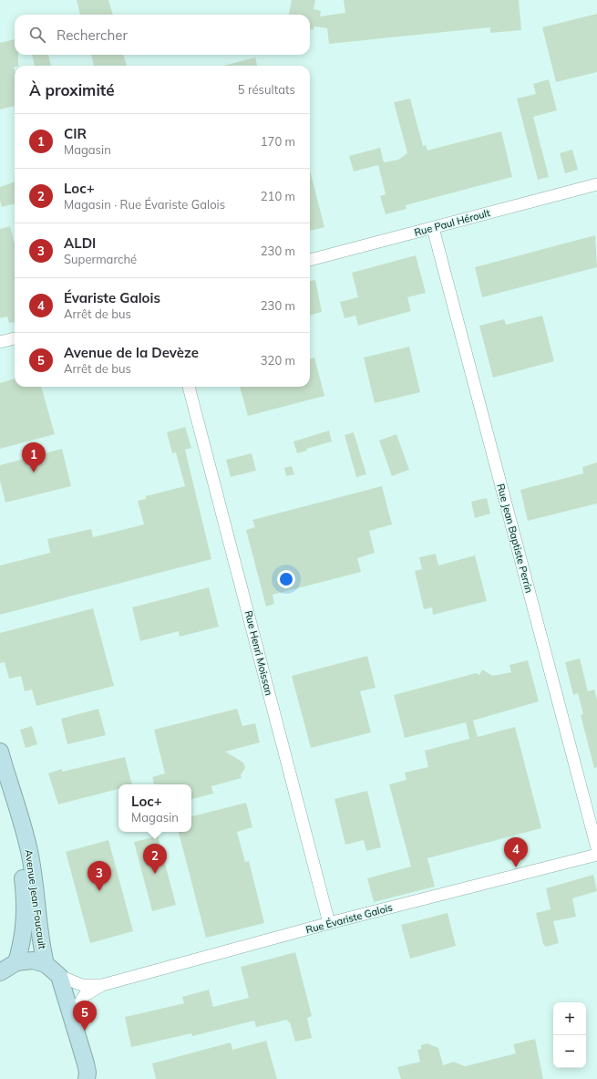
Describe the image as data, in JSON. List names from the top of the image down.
{
  "streets": {
    "main road": ["Avenue Jean Foucault"],
    "street": [
      "Rue Paul Héroult",
      "Rue Jean Baptiste Perrin",
      "Rue Henri Moissan",
      "Rue Évariste Galois"
    ]
  },
  "crossings": [
    ["Rue Paul Héroult", "Rue Jean Baptiste Perrin"],
    ["Rue Henri Moissan", "Rue Évariste Galois"]
  ],
  "page": {
    "search": "Rechercher",
    "heading": ["À proximité", "5 résultats"],
    "list": [
      {
        "mark": "1",
        "name": "CIR",
        "note": "Magasin",
        "value": "170 m"
      },
      {
        "mark": "2",
        "name": "Loc+",
        "note": "Magasin · Rue Évariste Galois",
        "value": "210 m"
      },
      {
        "mark": "3",
        "name": "ALDI",
        "note": "Supermarché",
        "value": "230 m"
      },
      {
        "mark": "4",
        "name": "Évariste Galois",
        "note": "Arrêt de bus",
        "value": "230 m"
      },
      {
        "mark": "5",
        "name": "Avenue de la Devèze",
        "note": "Arrêt de bus",
        "value": "320 m"
      }
    ],
    "pins": [
      "1",
      "4",
      "2",
      "3",
      "5"
    ],
    "popup": ["Loc+", "Magasin"],
    "map_buttons": ["+", "−"]
  }
}
